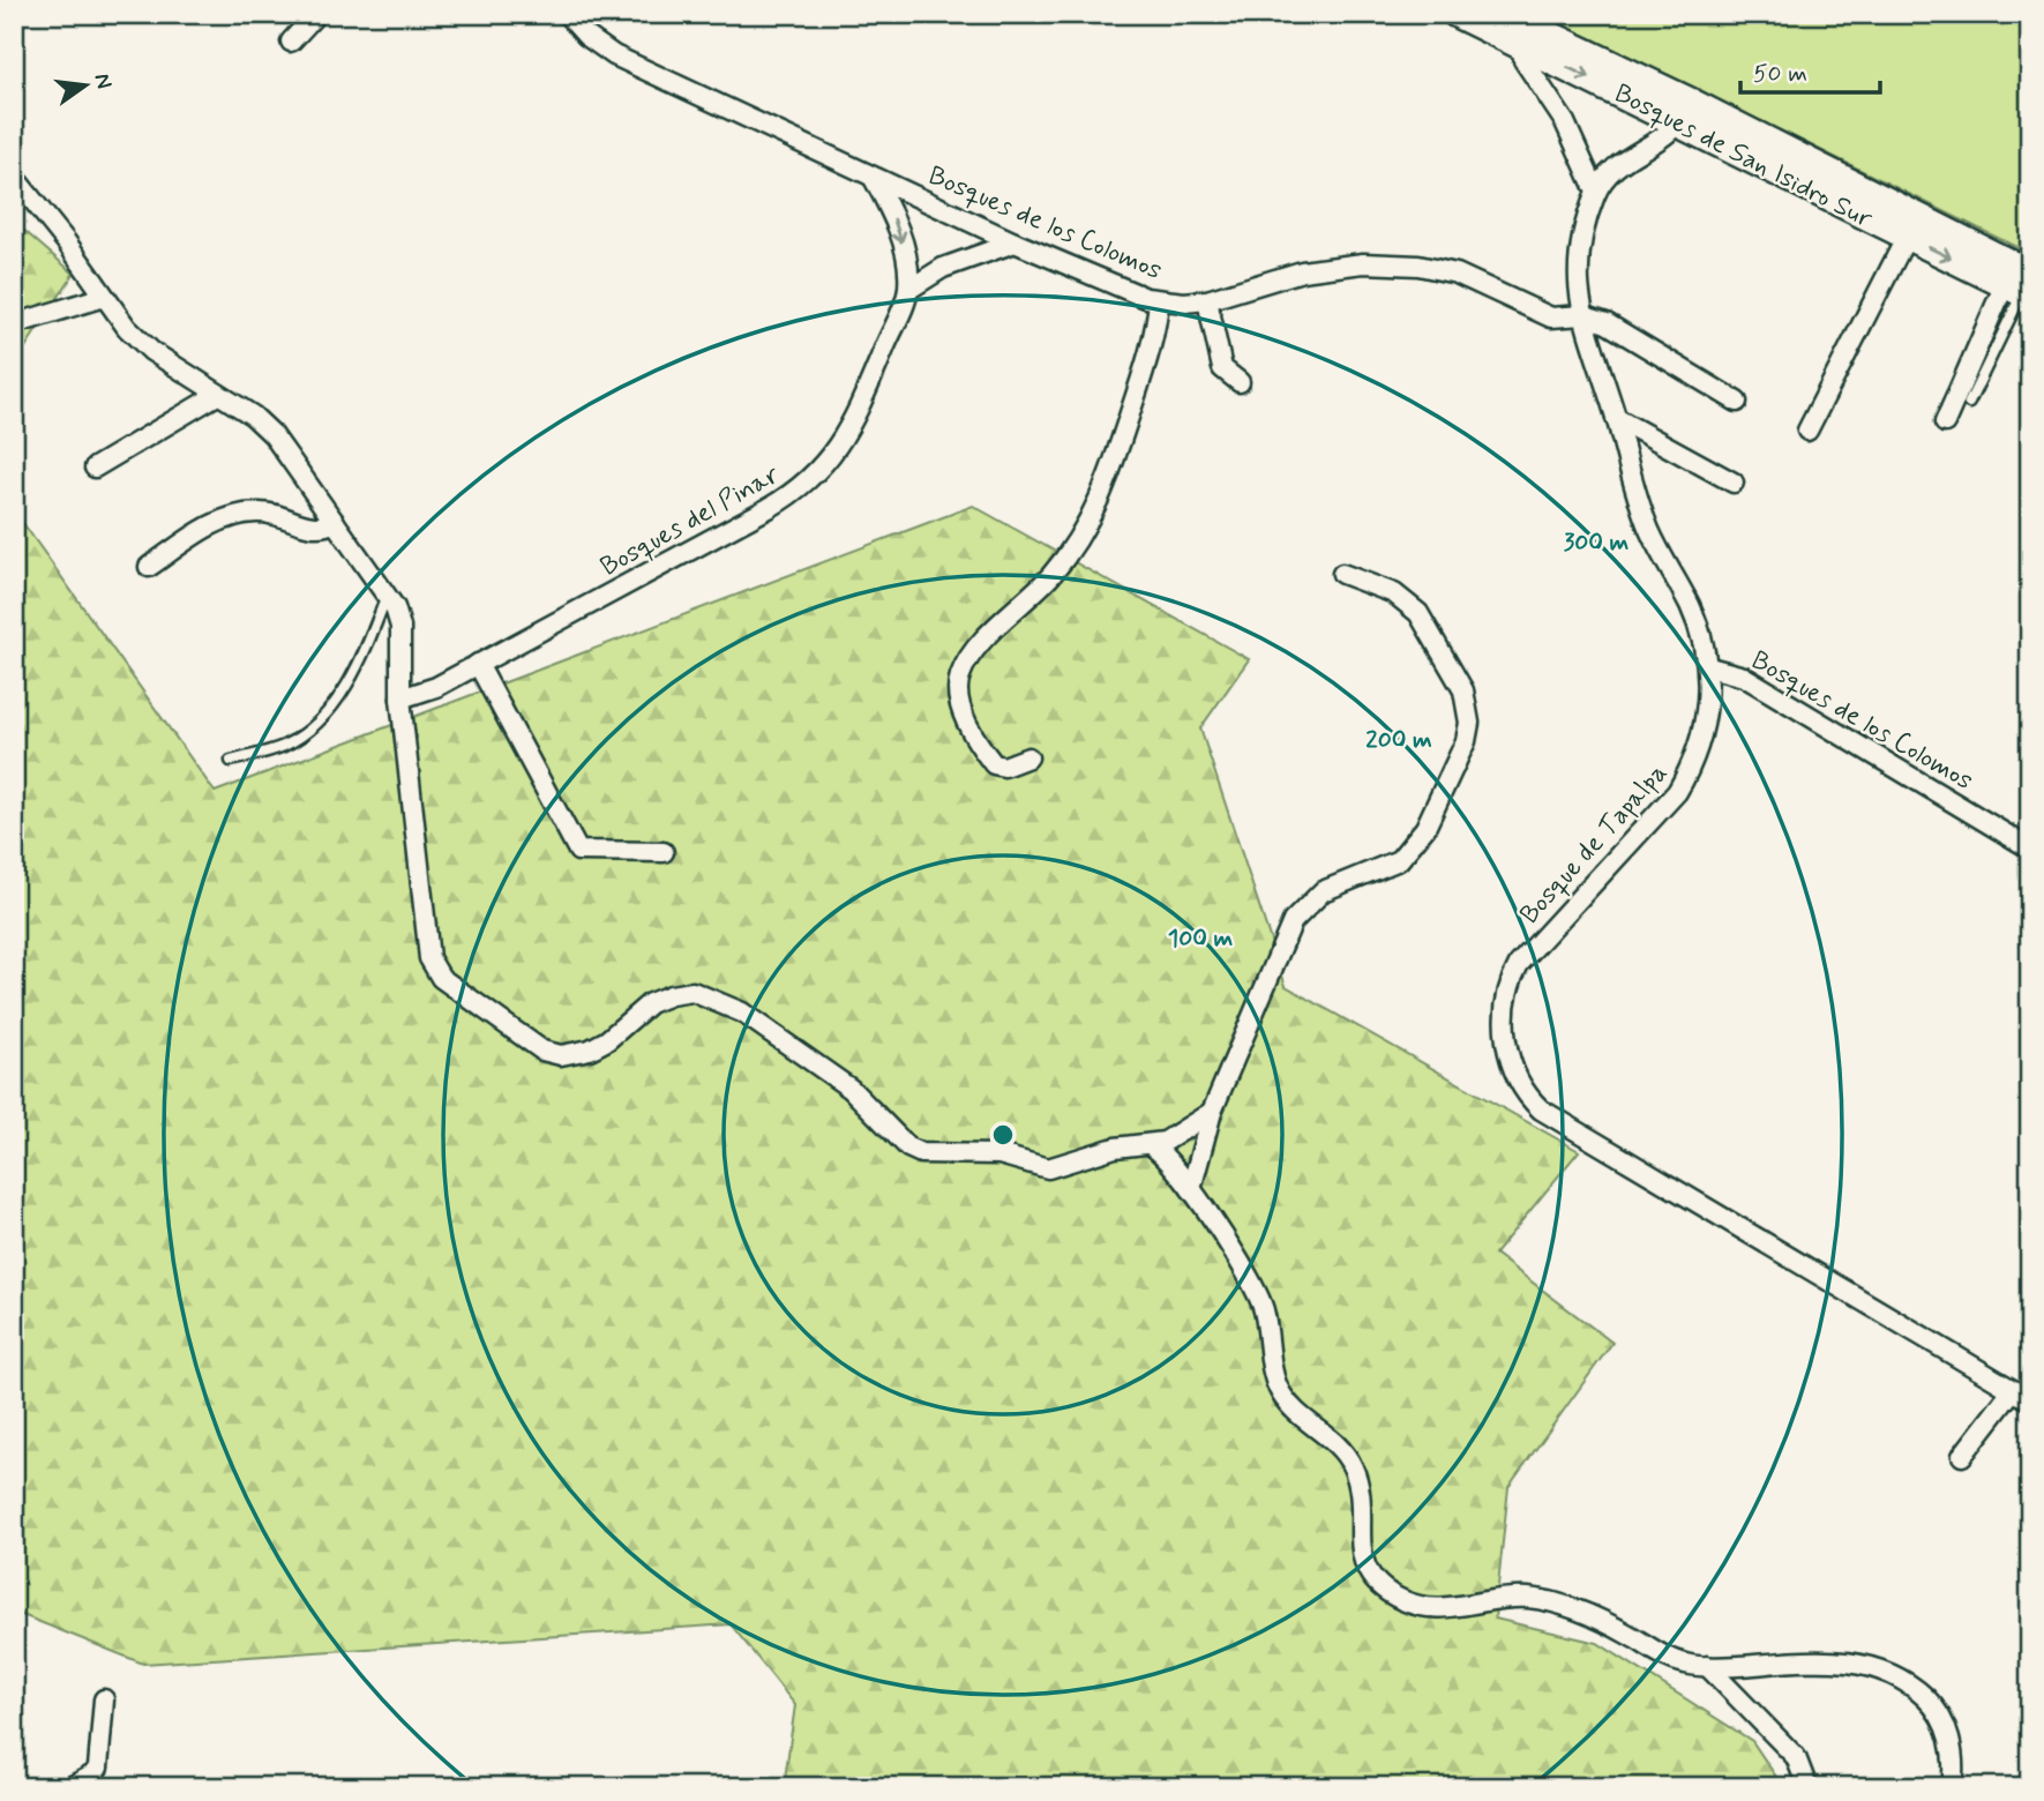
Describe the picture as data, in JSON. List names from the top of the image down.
{
  "streets": {
    "main road": ["Bosques de San Isidro Sur"],
    "street": ["Bosques de los Colomos", "Bosques del Pinar", "Bosque de Tapalpa"]
  },
  "crossings": [
    ["Bosques de los Colomos", "Bosque de Tapalpa"]
  ],
  "scale_bar": "50 m",
  "north": "right",
  "rings": ["300 m", "200 m", "100 m"]
}
